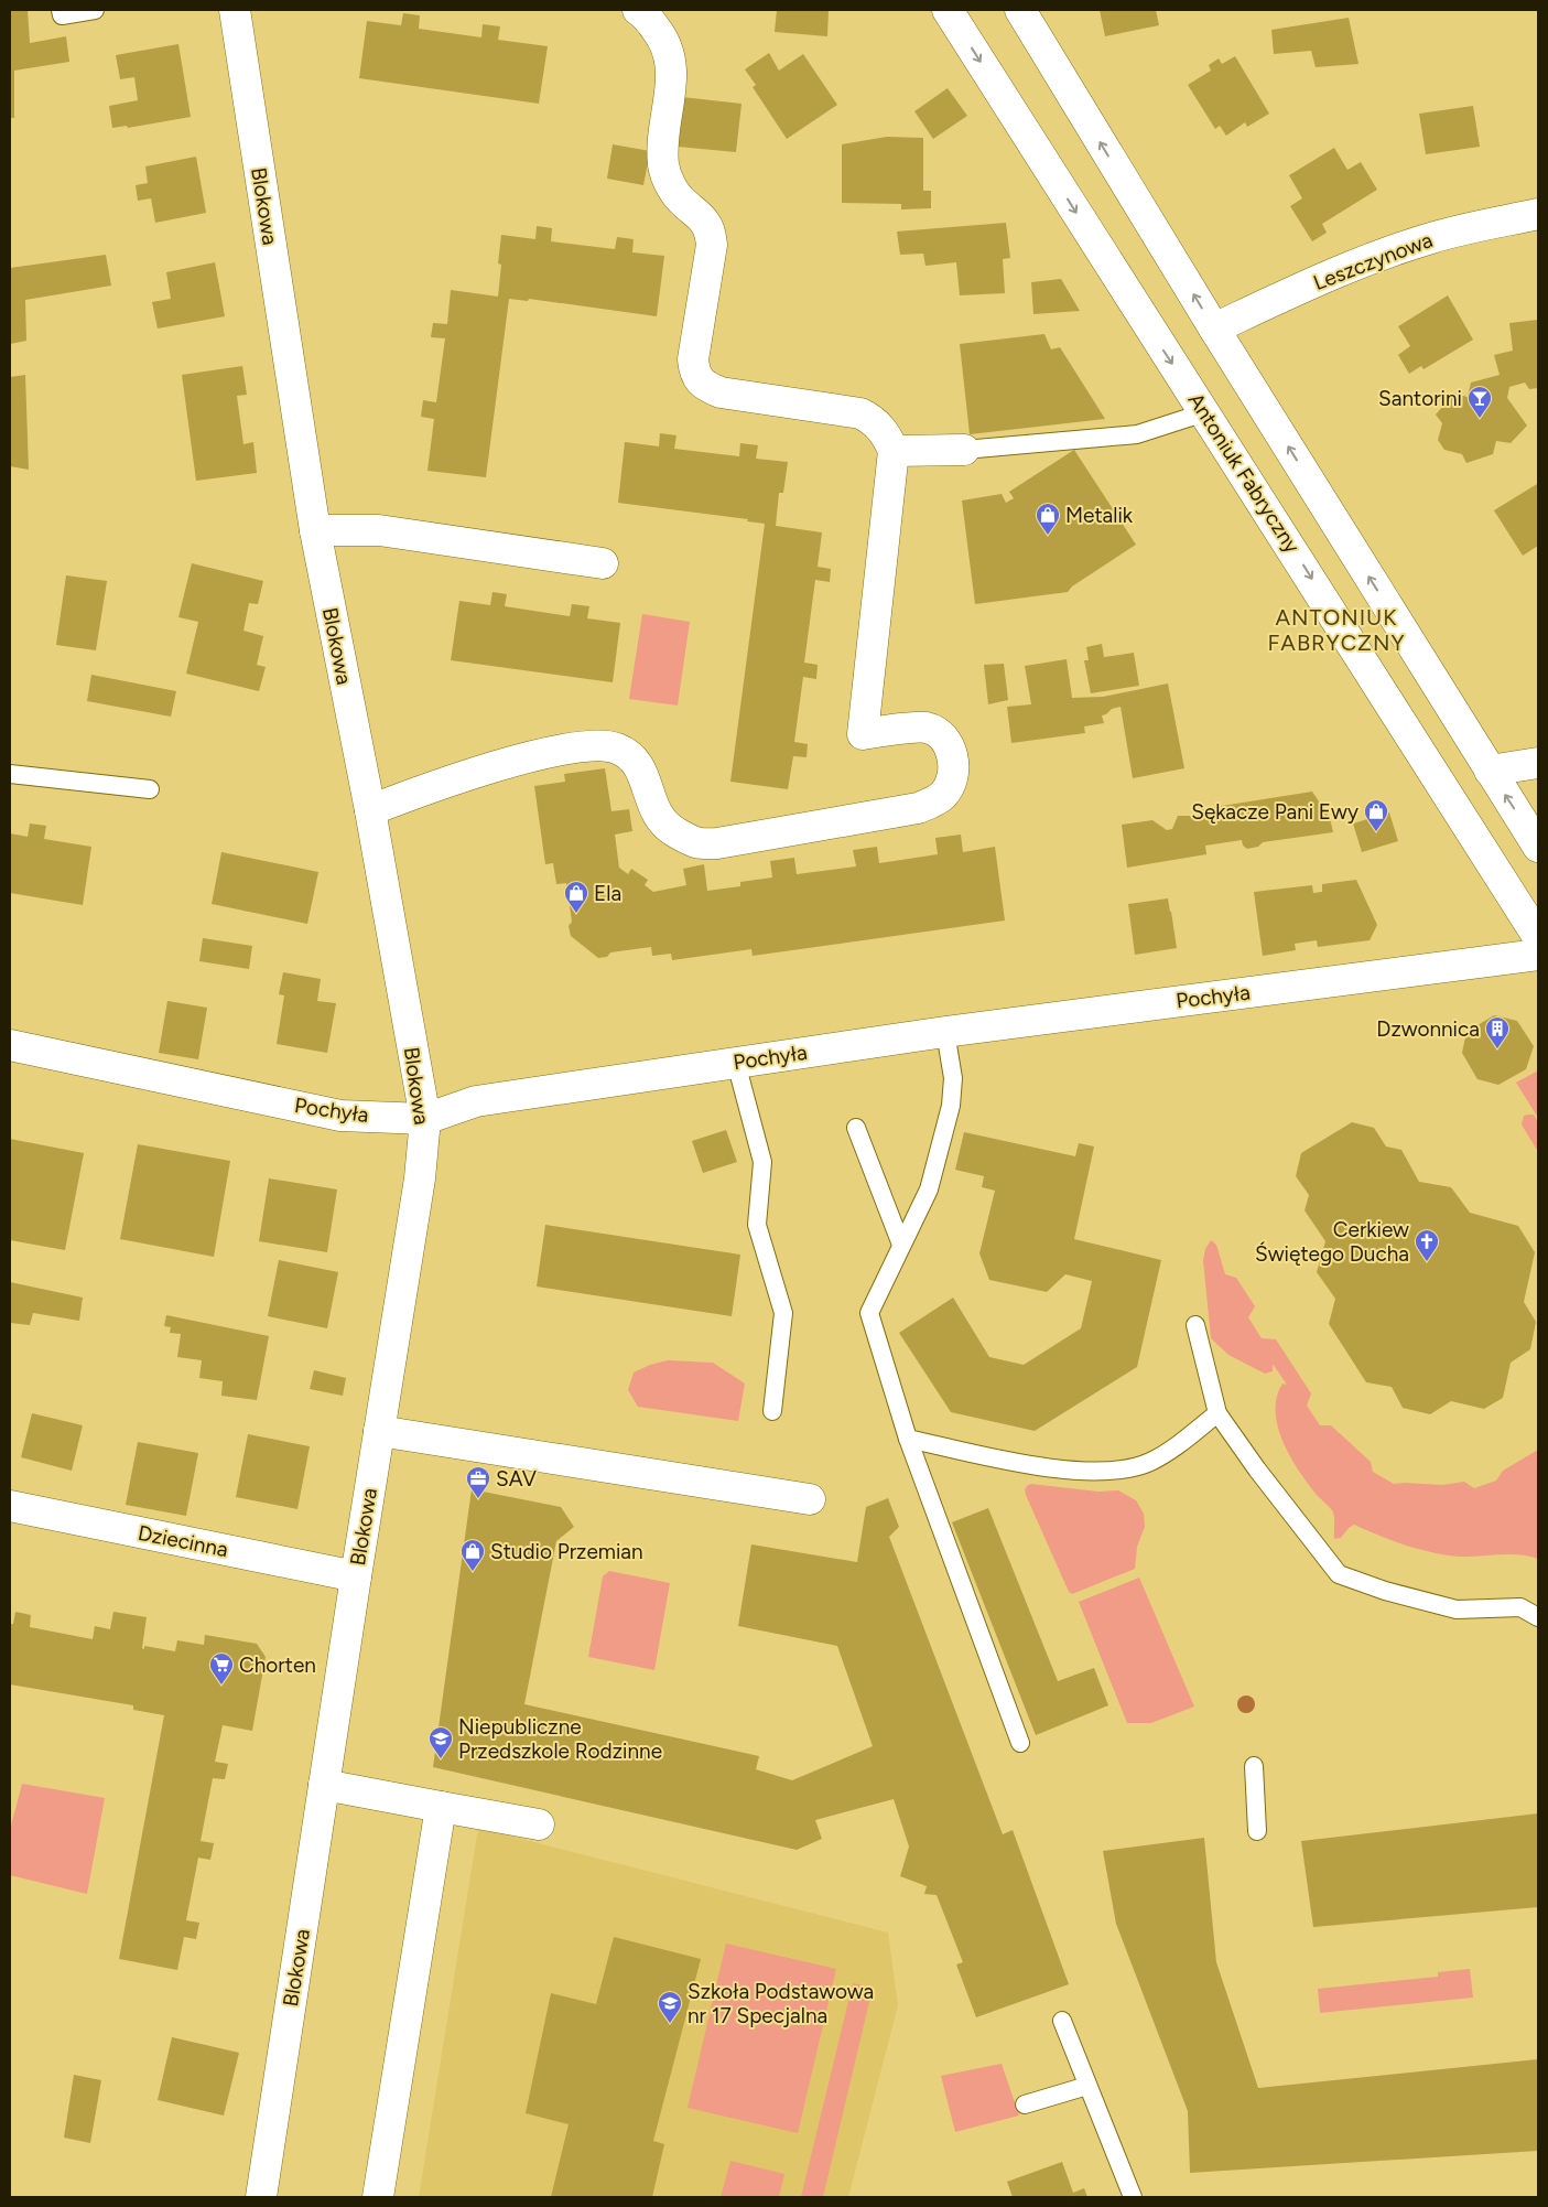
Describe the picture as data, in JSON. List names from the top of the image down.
{
  "streets": {
    "street": [
      "Blokowa",
      "Leszczynowa",
      "Antoniuk Fabryczny",
      "Pochyła",
      "Dziecinna"
    ]
  },
  "crossings": [
    ["Blokowa", "Pochyła"],
    ["Blokowa", "Dziecinna"]
  ],
  "districts": ["ANTONIUK FABRYCZNY"],
  "places": {
    "bar": ["Santorini"],
    "shop": [
      "Metalik",
      "Sękacze Pani Ewy",
      "Ela",
      "Studio Przemian"
    ],
    "building": ["Dzwonnica"],
    "church": ["Cerkiew Świętego Ducha"],
    "office": ["SAV"],
    "supermarket": ["Chorten"],
    "school or university": ["Niepubliczne Przedszkole Rodzinne", "Szkoła Podstawowa nr 17 Specjalna"]
  }
}
